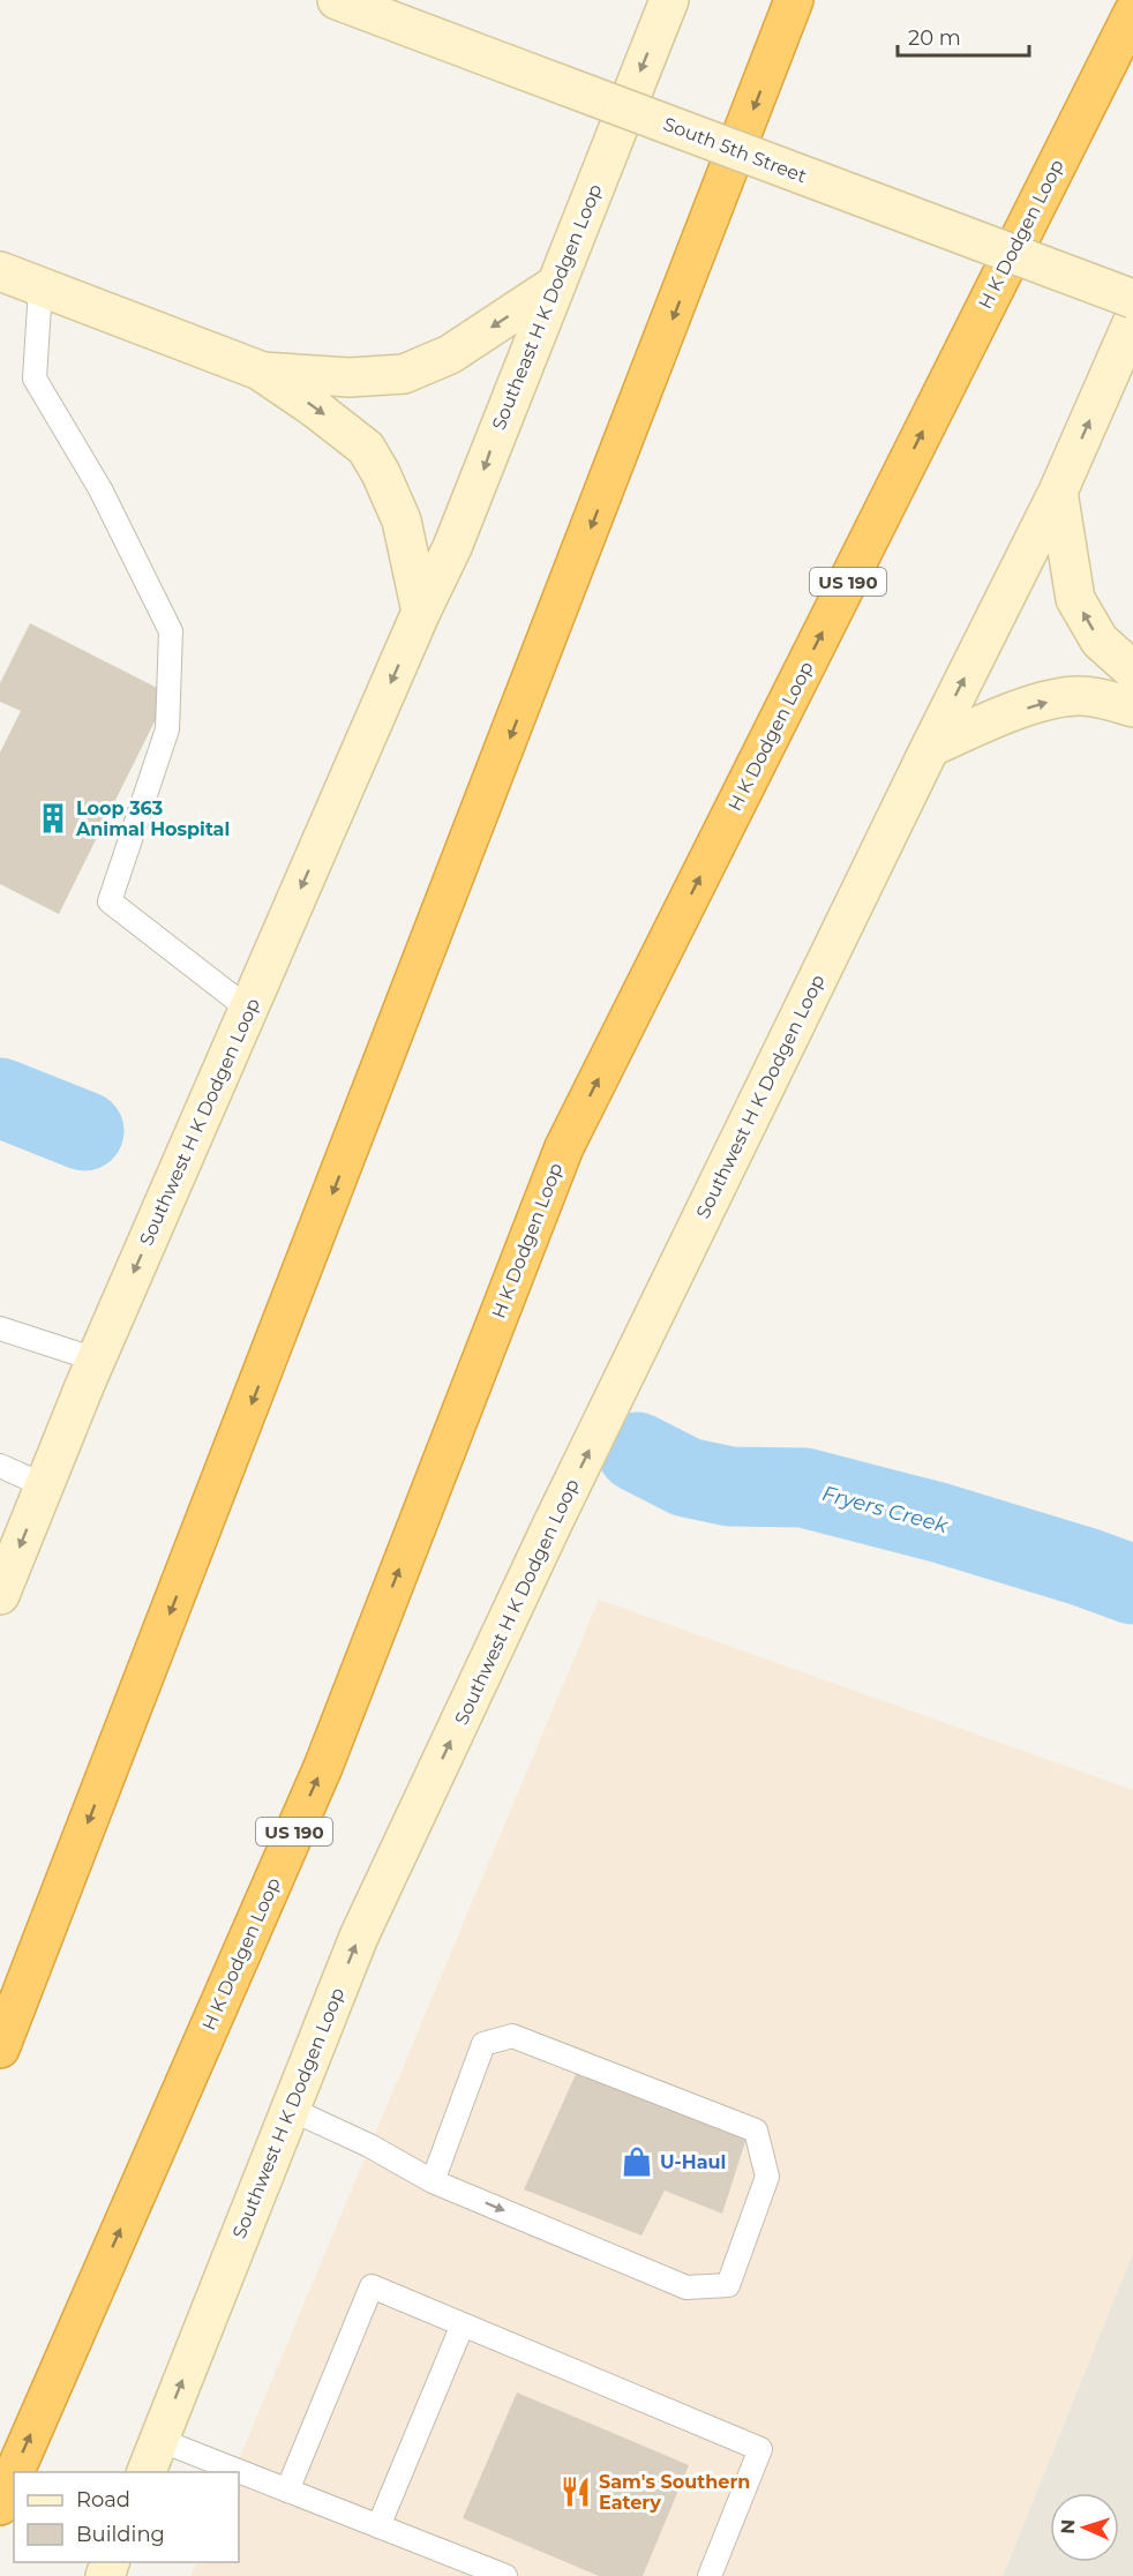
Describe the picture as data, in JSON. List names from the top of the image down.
{
  "streets": {
    "highway": ["H K Dodgen Loop", "US 190"],
    "main road": ["South 5th Street", "Southeast H K Dodgen Loop", "Southwest H K Dodgen Loop"]
  },
  "crossings": [
    ["Southeast H K Dodgen Loop", "Southwest H K Dodgen Loop"]
  ],
  "one_way": ["Southeast H K Dodgen Loop"],
  "water": ["Fryers Creek"],
  "places": {
    "building": ["Loop 363 Animal Hospital"],
    "shop": ["U-Haul"],
    "restaurant": ["Sam's Southern Eatery"]
  },
  "legend": ["Road", "Building"],
  "scale_bar": "20 m",
  "north": "left"
}
